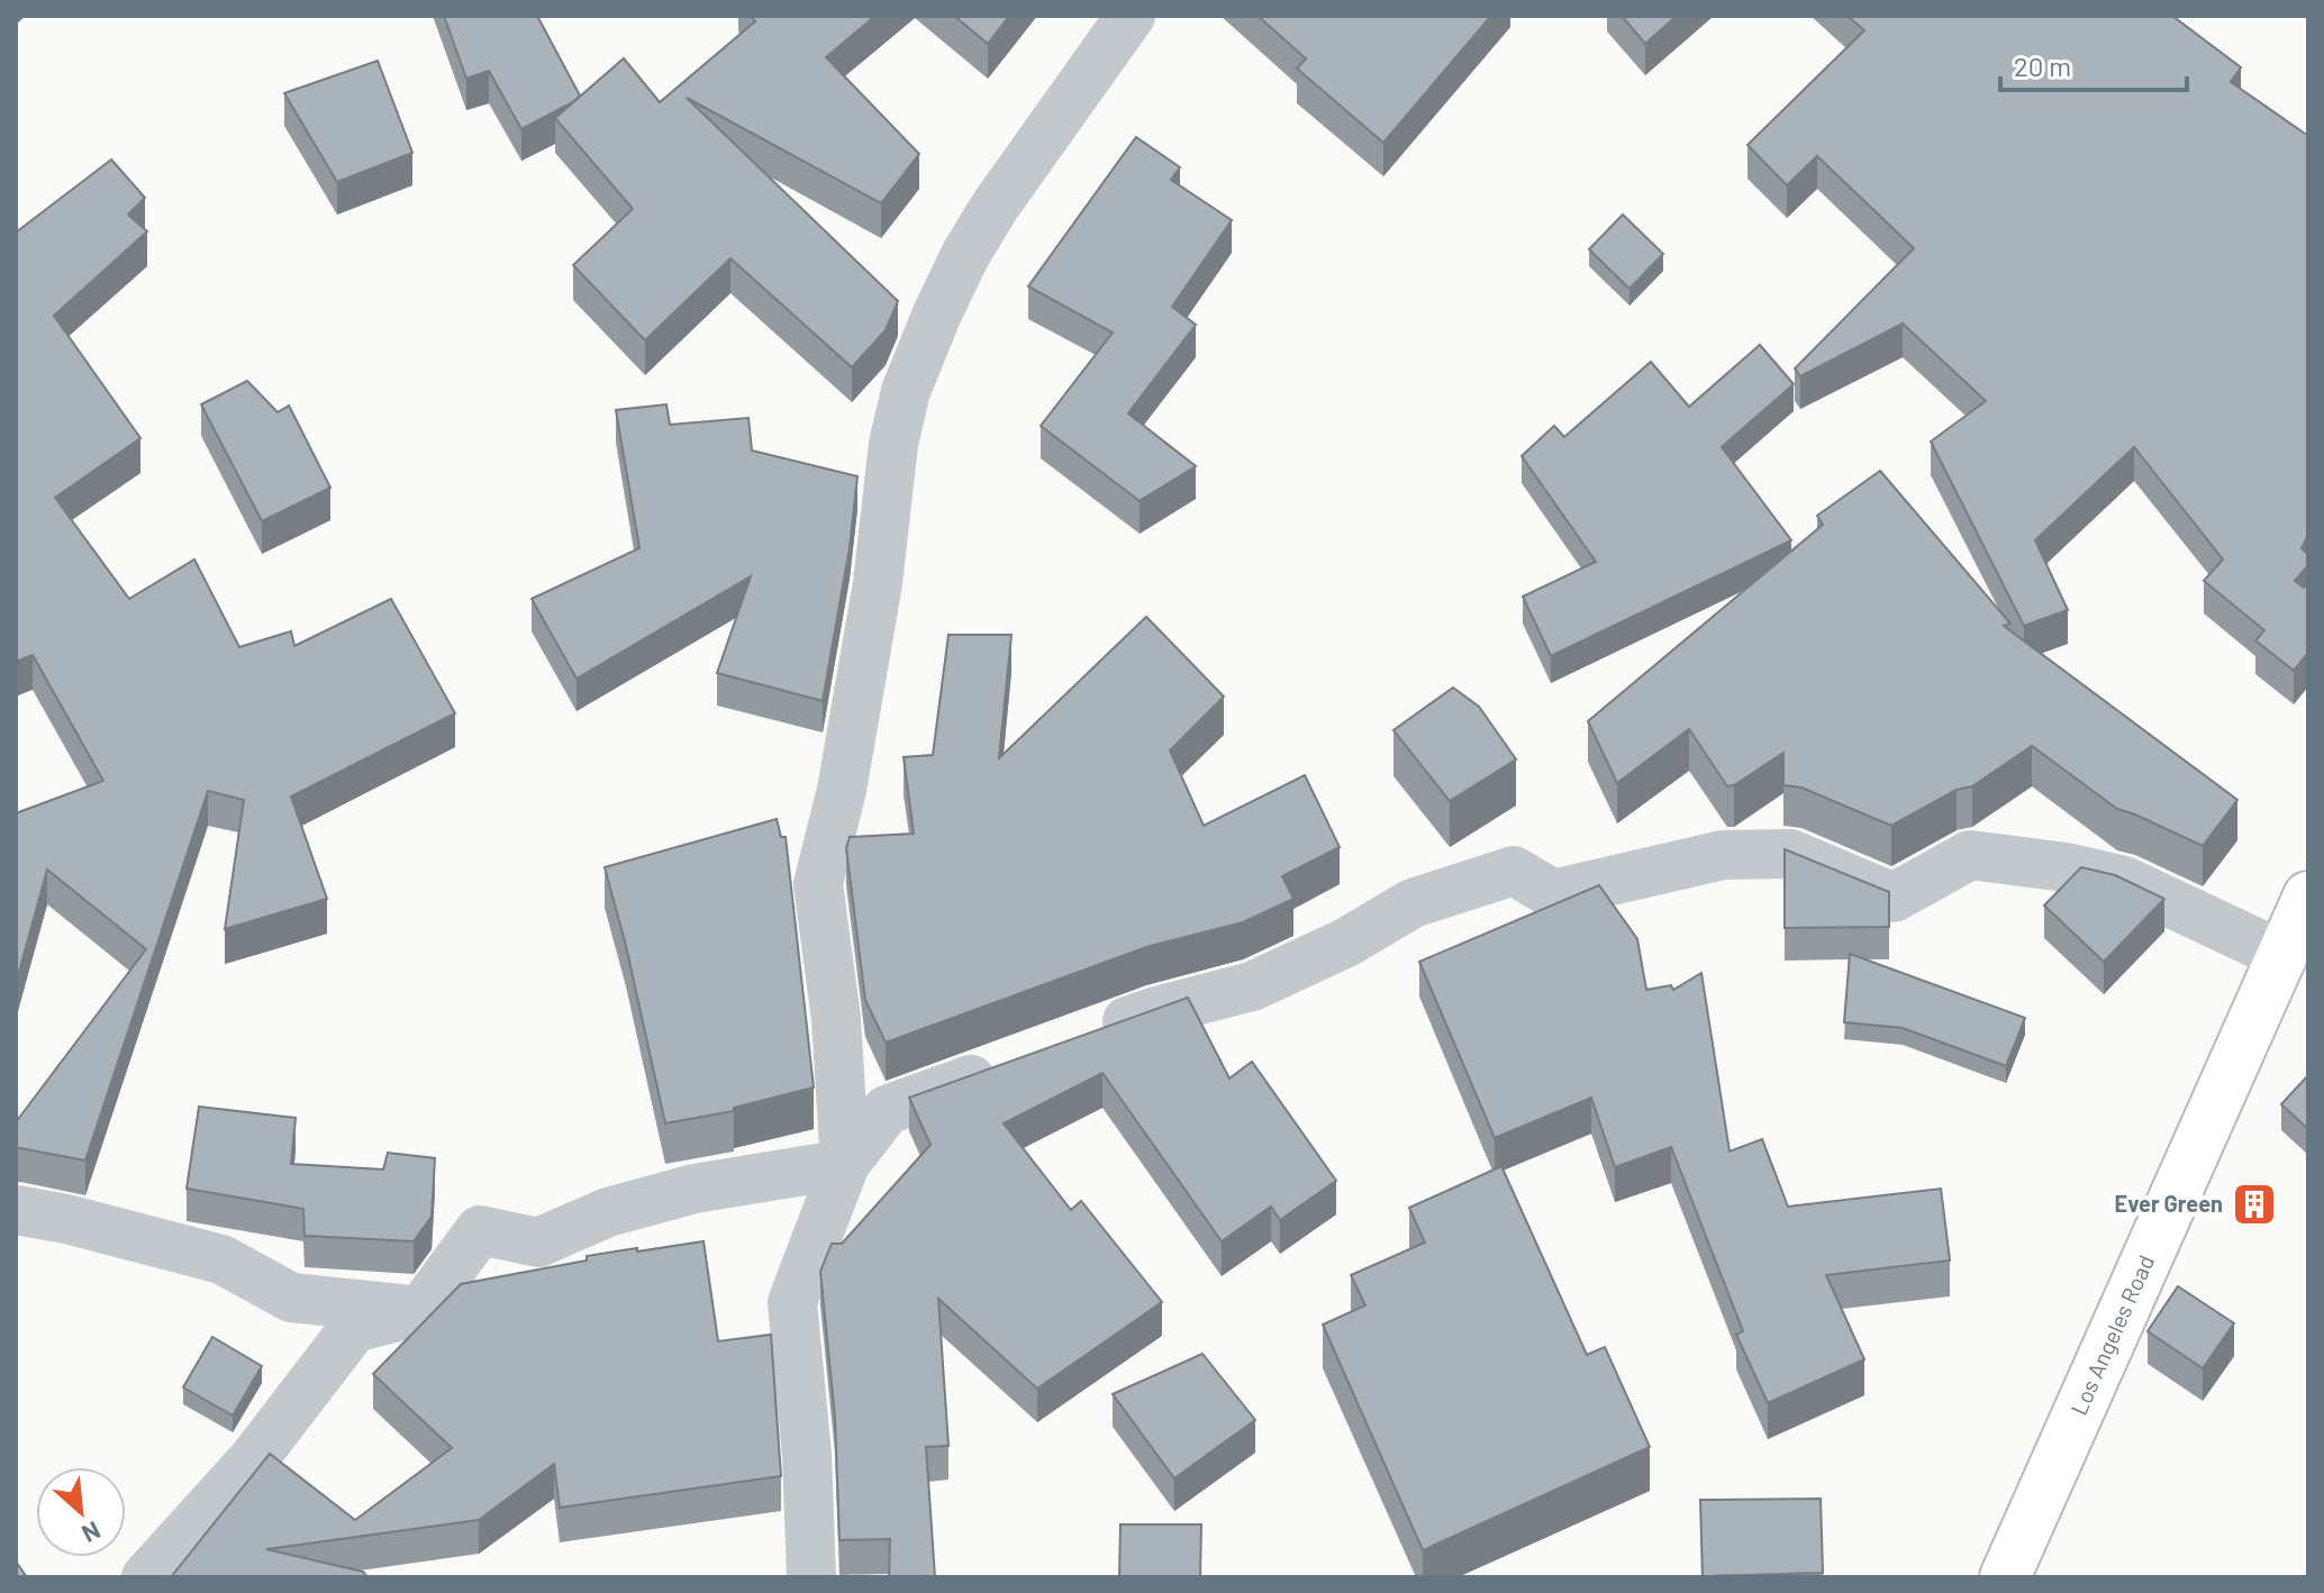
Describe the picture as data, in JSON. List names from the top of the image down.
{
  "streets": {
    "main road": ["Los Angeles Road"]
  },
  "places": {
    "building": ["Ever Green"]
  },
  "scale_bar": "20 m",
  "north": "bottom right"
}
